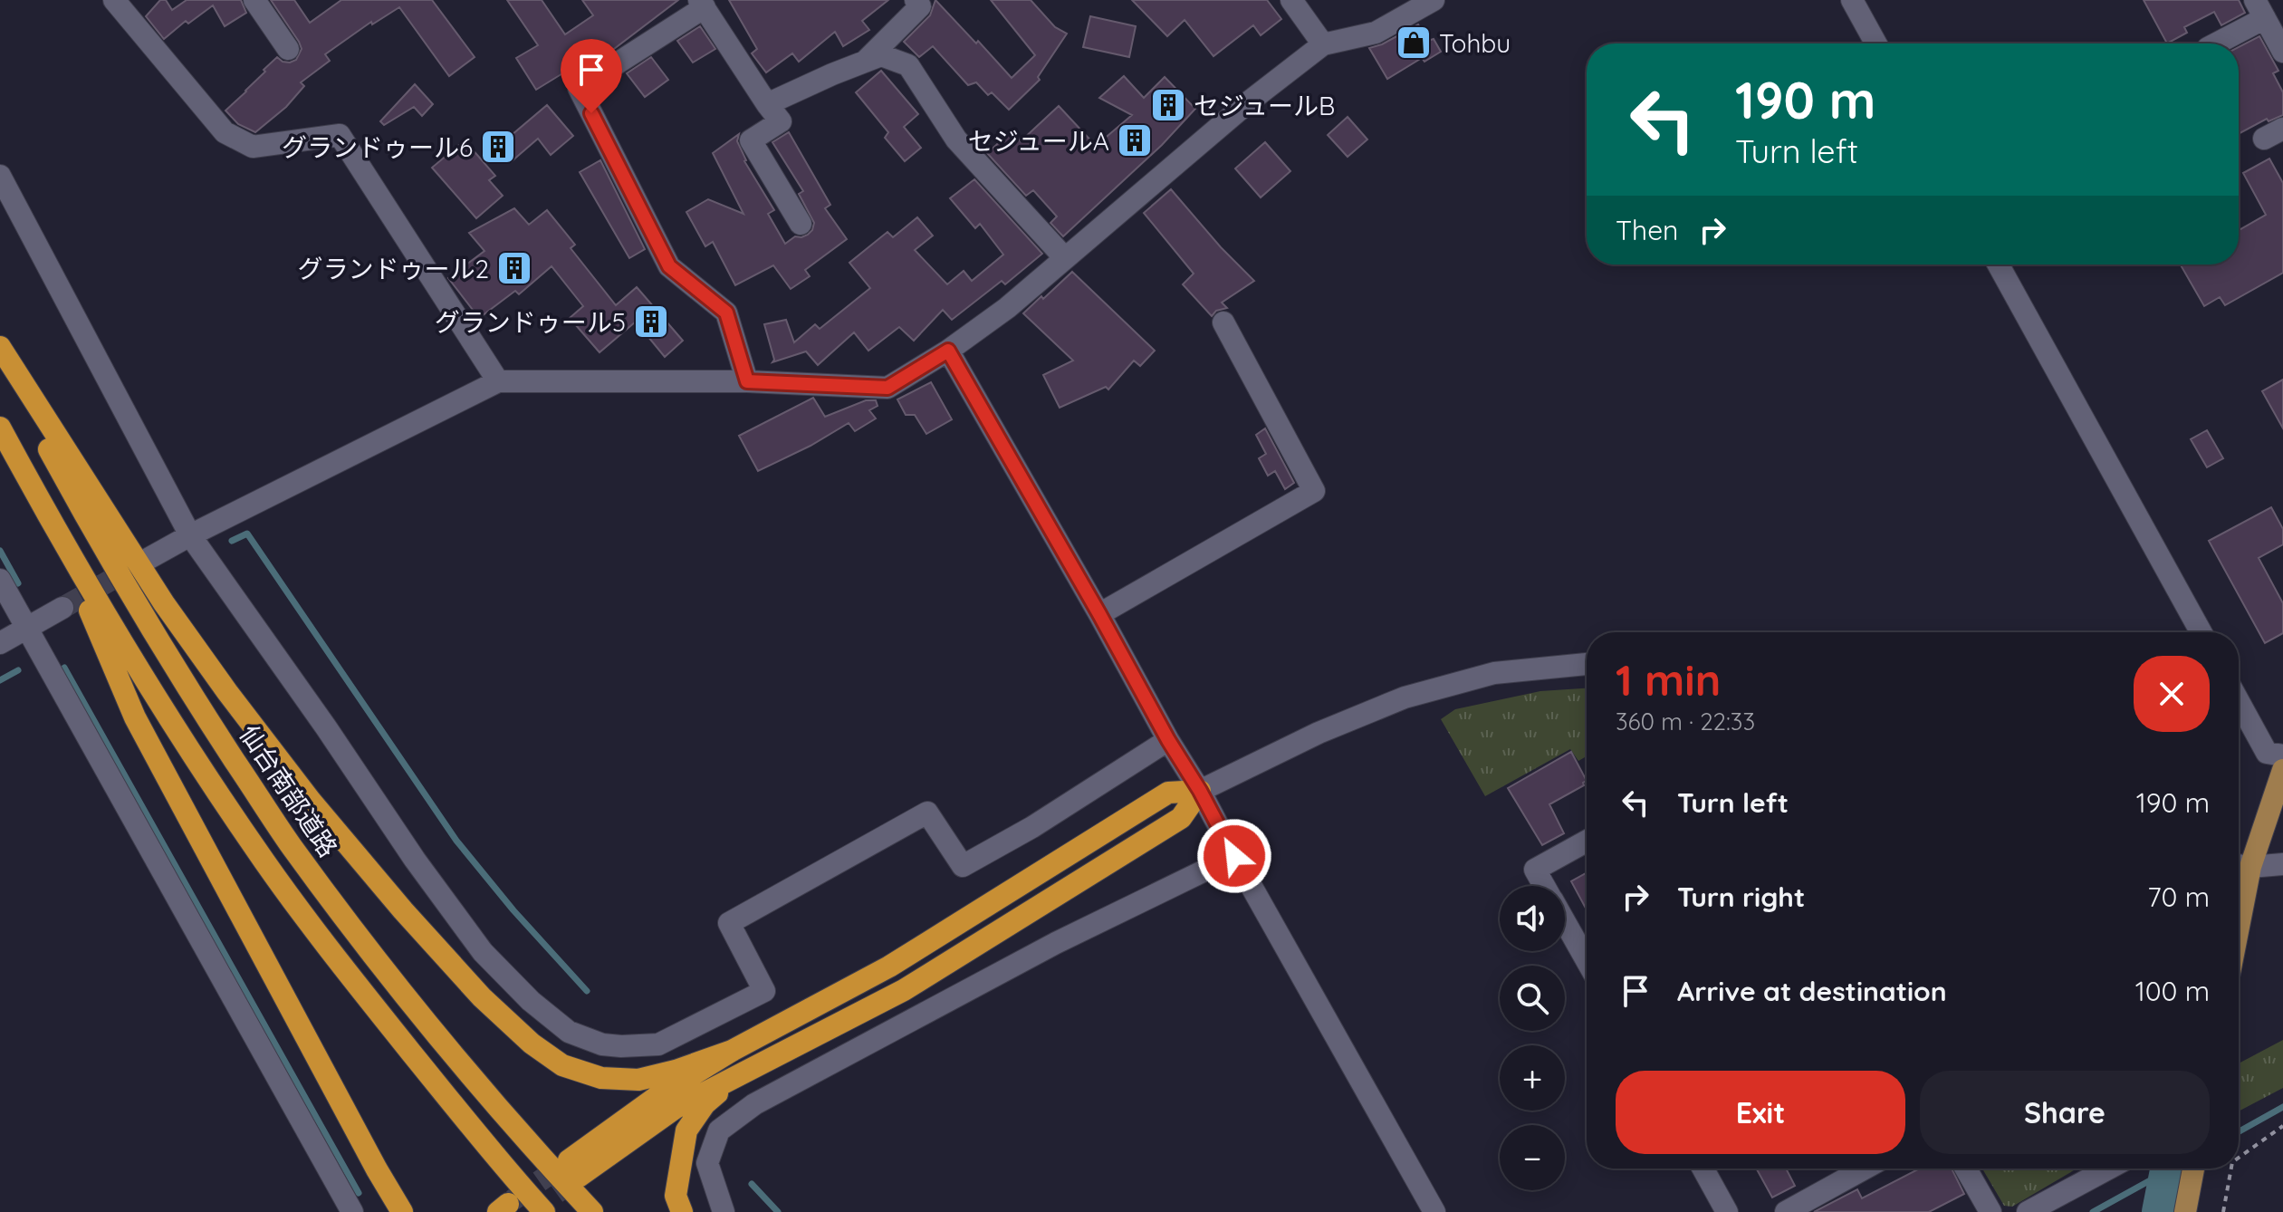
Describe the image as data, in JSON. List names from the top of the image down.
{
  "streets": {
    "highway": ["仙台南部道路"]
  },
  "places": {
    "shop": ["Tohbu"],
    "building": [
      "セジュールB",
      "セジュールA",
      "グランドゥール6",
      "グランドゥール2",
      "グランドゥール5"
    ]
  },
  "page": {
    "turn": ["190 m", "Turn left"],
    "then": "Then",
    "heading": ["1 min", "360 m · 22:33"],
    "list": [
      {
        "name": "Turn left",
        "value": "190 m"
      },
      {
        "name": "Turn right",
        "value": "70 m"
      },
      {
        "name": "Arrive at destination",
        "value": "100 m"
      }
    ],
    "map_buttons": ["+", "−"],
    "buttons": ["Exit", "Share"]
  }
}
